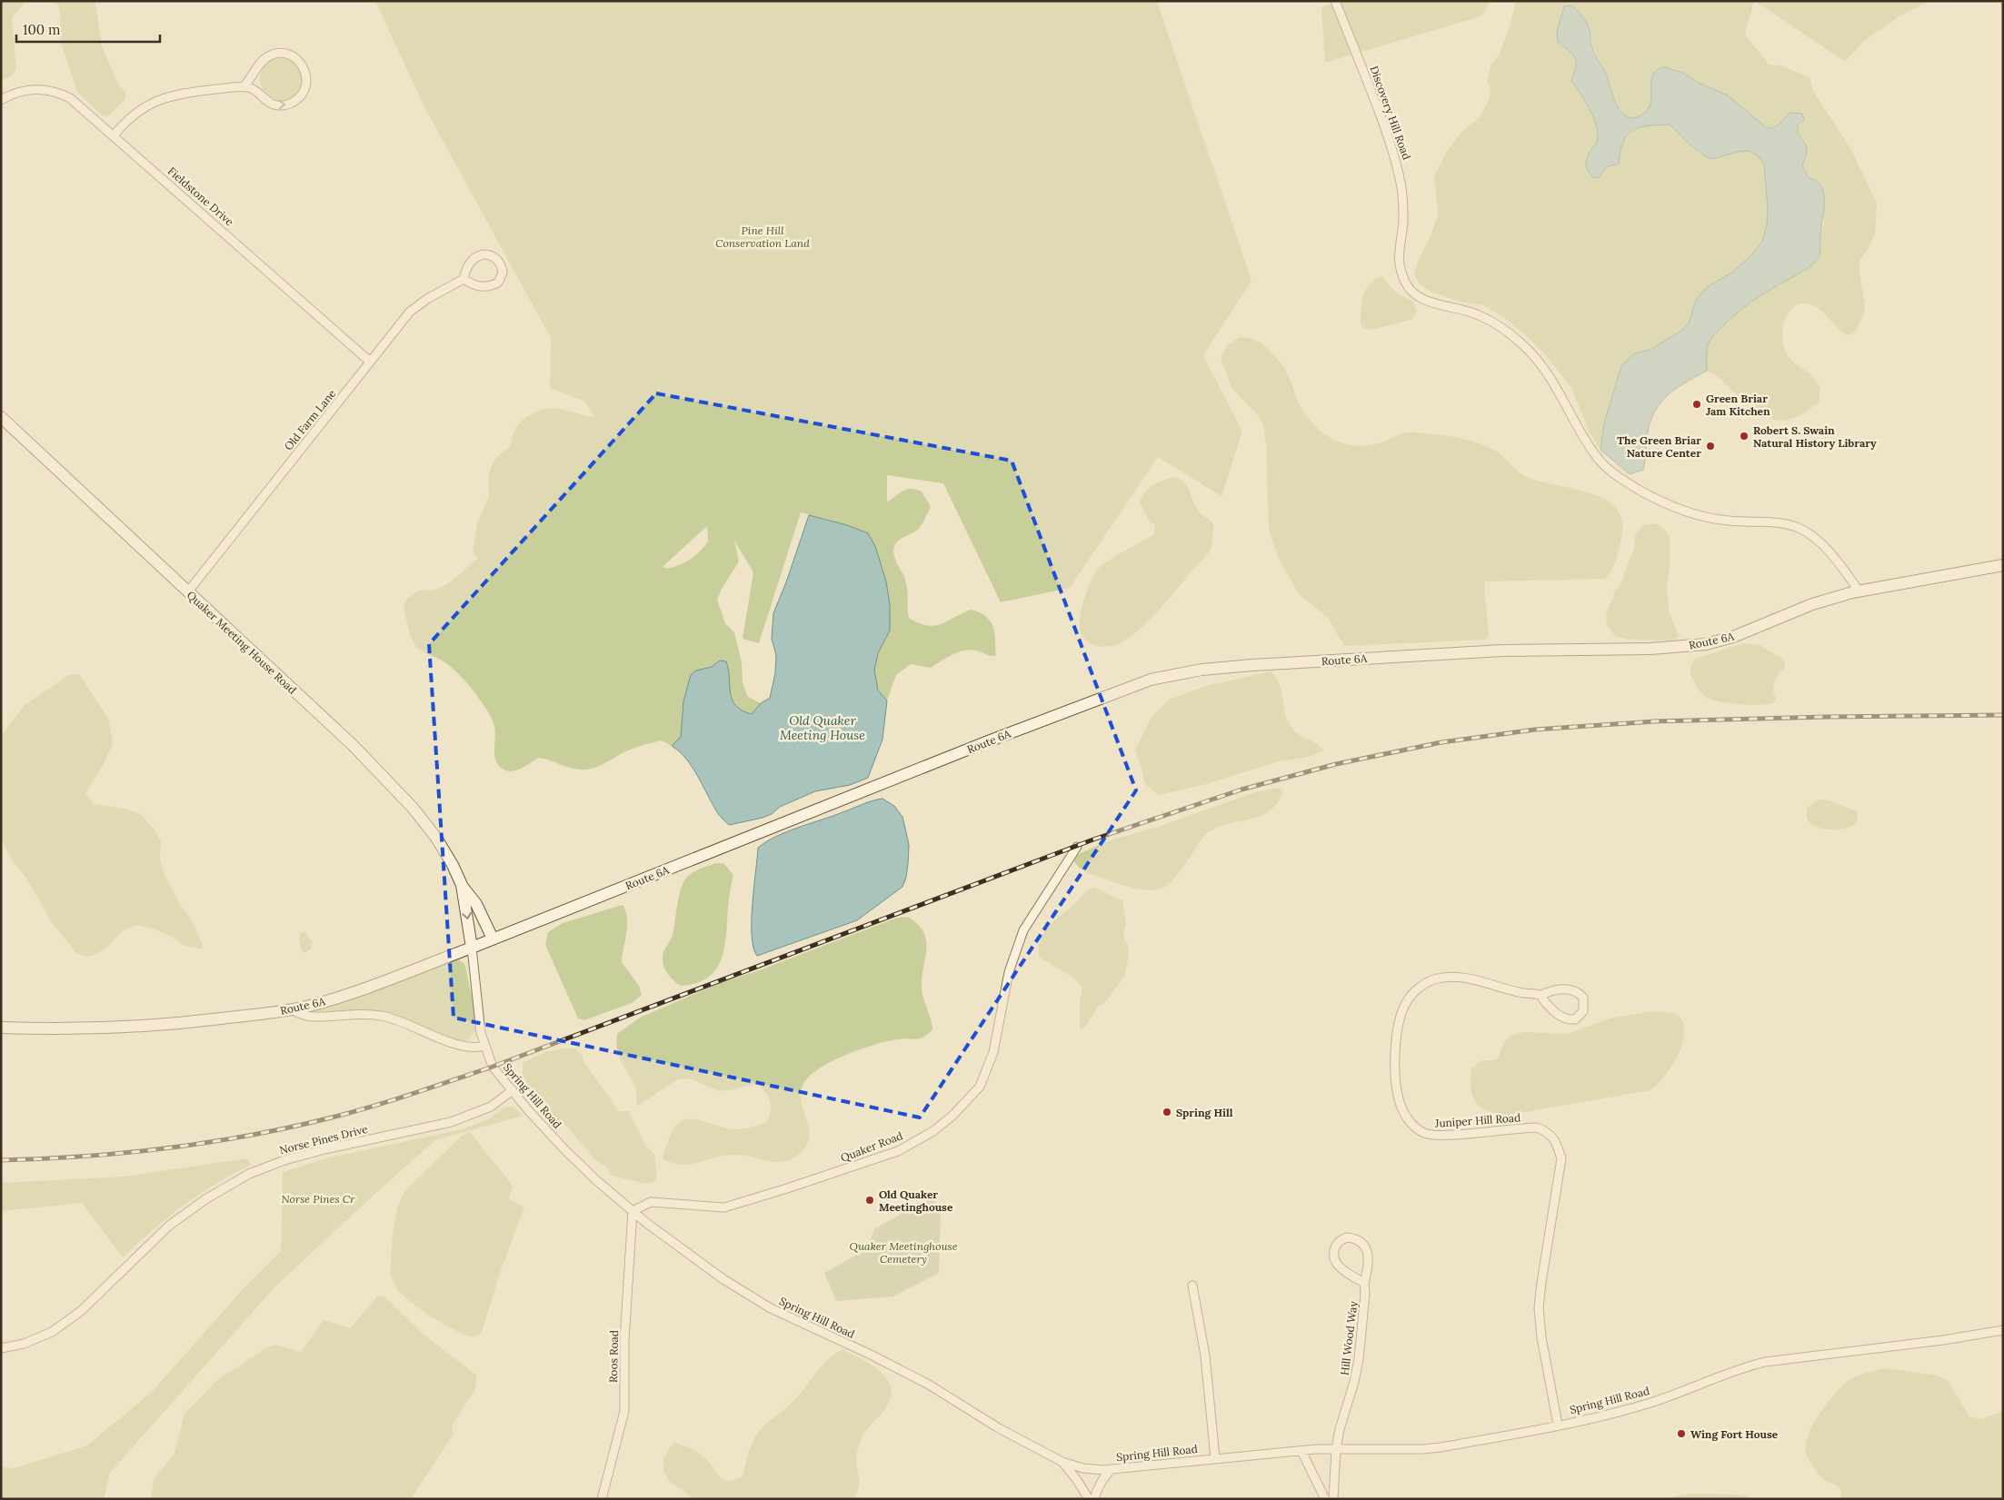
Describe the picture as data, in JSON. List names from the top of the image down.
{
  "streets": {
    "main road": ["Route 6A", "Quaker Meeting House Road"],
    "street": [
      "Discovery Hill Road",
      "Fieldstone Drive",
      "Old Farm Lane",
      "Spring Hill Road",
      "Juniper Hill Road",
      "Norse Pines Drive",
      "Quaker Road",
      "Hill Wood Way",
      "Roos Road"
    ]
  },
  "crossings": [
    ["Discovery Hill Road", "Route 6A"],
    ["Fieldstone Drive", "Old Farm Lane"],
    ["Old Farm Lane", "Quaker Meeting House Road"],
    ["Route 6A", "Quaker Meeting House Road"],
    ["Route 6A", "Spring Hill Road"],
    ["Quaker Meeting House Road", "Spring Hill Road"],
    ["Spring Hill Road", "Juniper Hill Road"],
    ["Spring Hill Road", "Norse Pines Drive"],
    ["Spring Hill Road", "Quaker Road"],
    ["Spring Hill Road", "Hill Wood Way"],
    ["Spring Hill Road", "Roos Road"],
    ["Quaker Road", "Roos Road"]
  ],
  "water": ["Old Quaker Meeting House"],
  "parks": ["Pine Hill Conservation Land", "Norse Pines Cr", "Quaker Meetinghouse Cemetery"],
  "places": [
    "Green Briar Jam Kitchen",
    "Robert S. Swain Natural History Library",
    "The Green Briar Nature Center",
    "Spring Hill",
    "Old Quaker Meetinghouse",
    "Wing Fort House"
  ],
  "scale_bar": "100 m"
}
